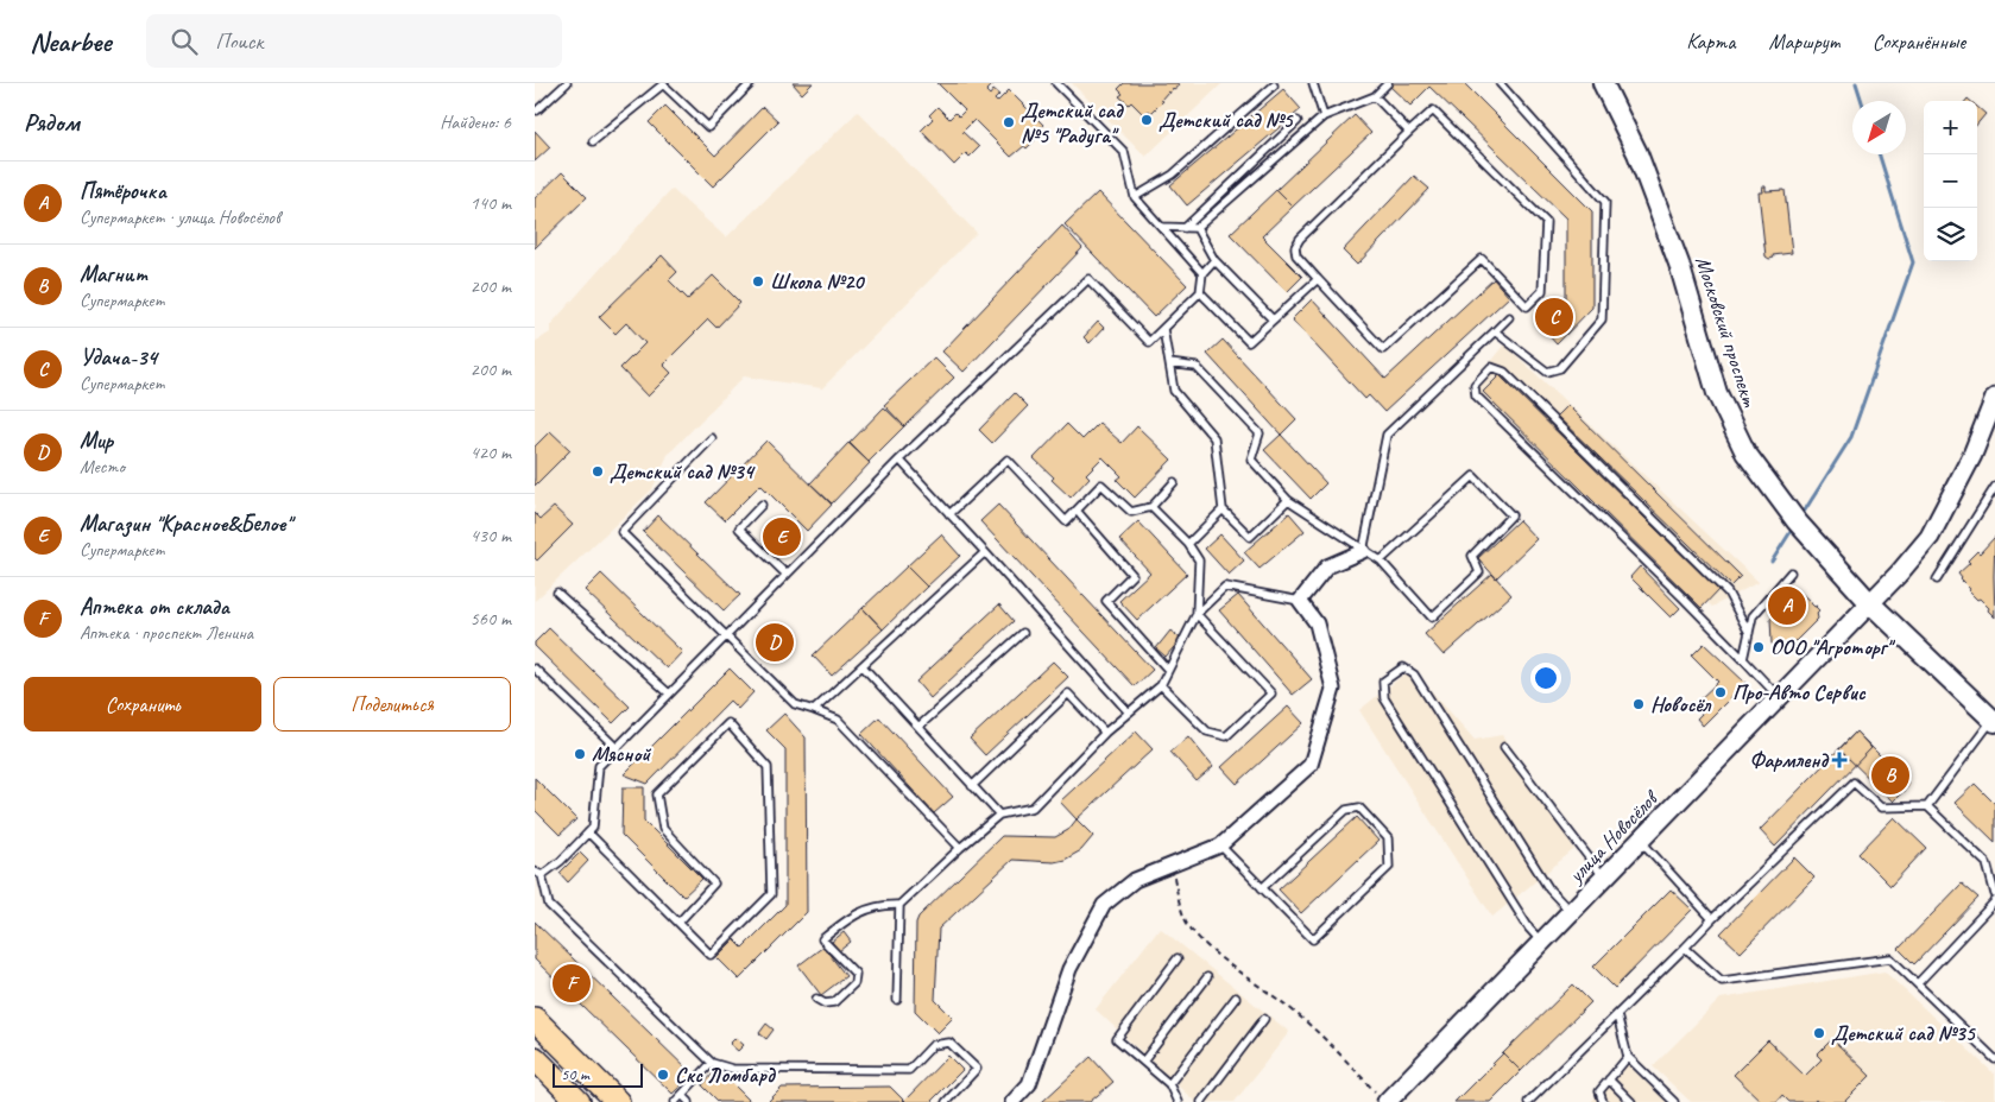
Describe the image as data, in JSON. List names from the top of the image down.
{
  "streets": {
    "main road": ["Московский проспект"],
    "street": ["улица Новосёлов"]
  },
  "crossings": [
    ["Московский проспект", "улица Новосёлов"]
  ],
  "places": {
    "other": [
      "Детский сад №5",
      "Детский сад №5 \"Радуга\"",
      "Школа №20",
      "Детский сад №34",
      "ООО \"Агроторг\"",
      "Про-Авто Сервис",
      "Новосёл",
      "Мясной",
      "Детский сад №35",
      "Скс Ломбард"
    ],
    "health": ["Фармленд"]
  },
  "scale_bar": "50 m",
  "north": "bottom left",
  "page": {
    "header": "Nearbee",
    "search": "Поиск",
    "nav": ["Карта", "Маршрут", "Сохранённые"],
    "heading": ["Рядом", "Найдено: 6"],
    "map_buttons": ["+", "−"],
    "list": [
      {
        "mark": "A",
        "name": "Пятёрочка",
        "note": "Супермаркет · улица Новосёлов",
        "value": "140 m"
      },
      {
        "mark": "B",
        "name": "Магнит",
        "note": "Супермаркет",
        "value": "200 m"
      },
      {
        "mark": "C",
        "name": "Удача-34",
        "note": "Супермаркет",
        "value": "200 m"
      },
      {
        "mark": "D",
        "name": "Мир",
        "note": "Место",
        "value": "420 m"
      },
      {
        "mark": "E",
        "name": "Магазин \"Красное&Белое\"",
        "note": "Супермаркет",
        "value": "430 m"
      },
      {
        "mark": "F",
        "name": "Аптека от склада",
        "note": "Аптека · проспект Ленина",
        "value": "560 m"
      }
    ],
    "pins": [
      "C",
      "E",
      "A",
      "D",
      "B",
      "F"
    ],
    "buttons": ["Сохранить", "Поделиться"],
    "scale": "50 m"
  }
}
